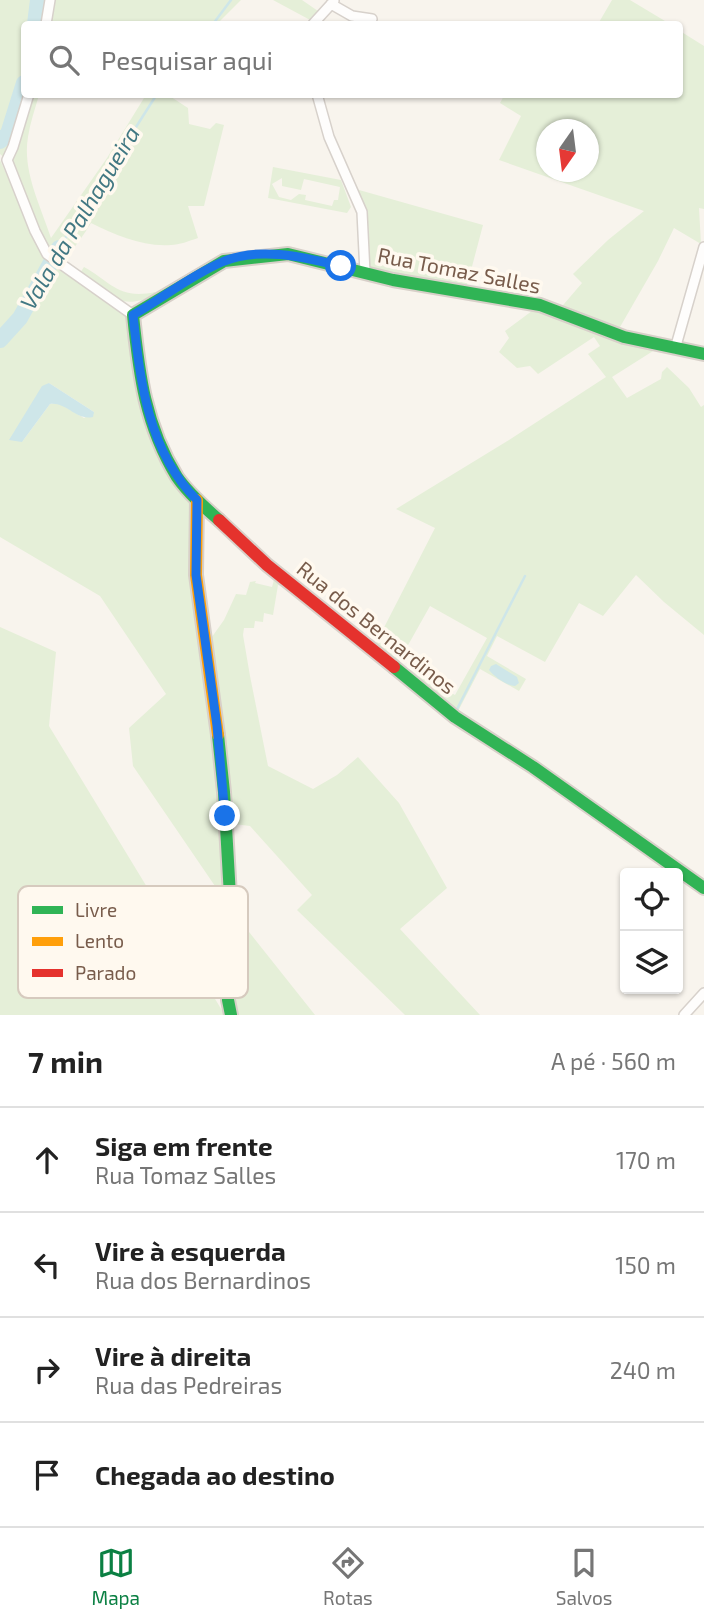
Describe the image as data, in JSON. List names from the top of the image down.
{
  "streets": {
    "street": ["Rua Tomaz Salles", "Rua dos Bernardinos"]
  },
  "crossings": [
    ["Rua Tomaz Salles", "Rua dos Bernardinos"]
  ],
  "water": ["Vala da Palhagueira"],
  "legend": ["Livre", "Lento", "Parado"],
  "north": "bottom",
  "page": {
    "search": "Pesquisar aqui",
    "heading": ["7 min", "A pé · 560 m"],
    "list": [
      ["Siga em frente", "Rua Tomaz Salles", "170 m"],
      ["Vire à esquerda", "Rua dos Bernardinos", "150 m"],
      ["Vire à direita", "Rua das Pedreiras", "240 m"],
      "Chegada ao destino"
    ],
    "nav": ["Mapa", "Rotas", "Salvos"]
  }
}
